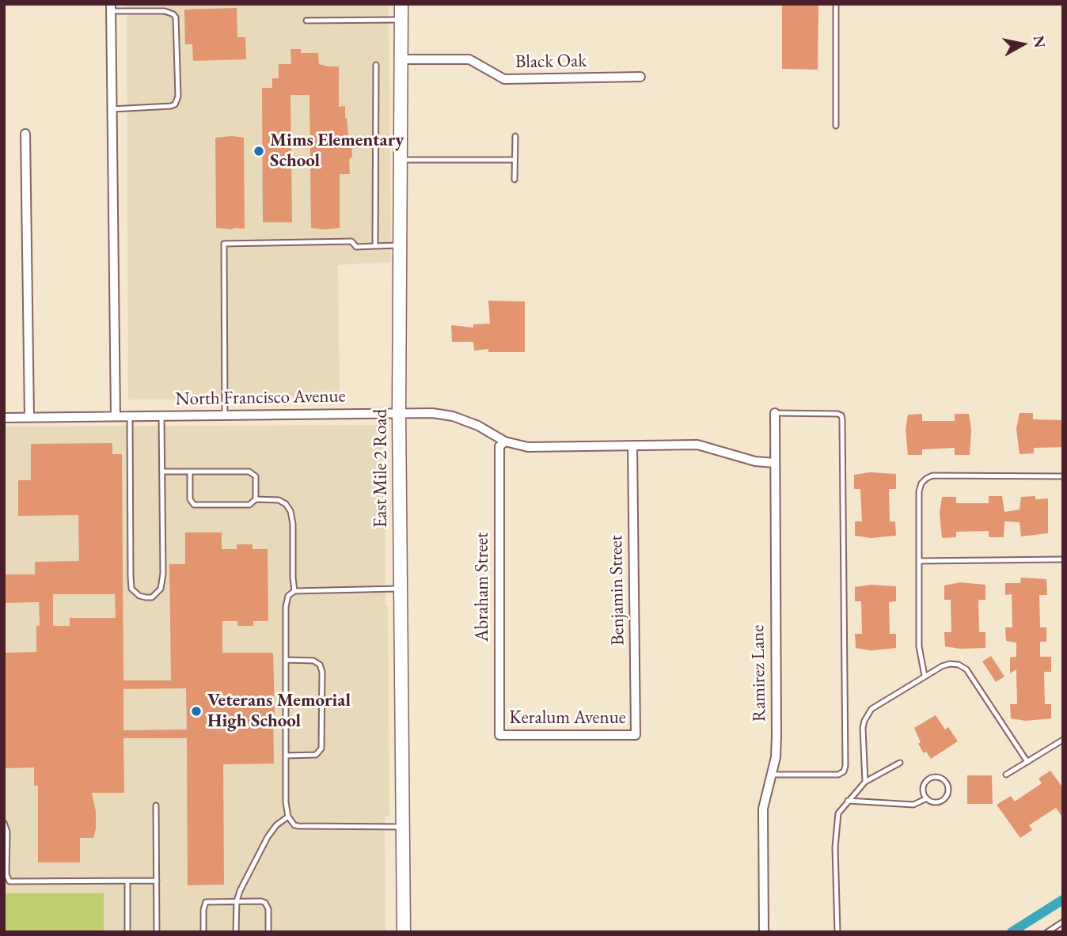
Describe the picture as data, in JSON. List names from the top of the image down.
{
  "streets": {
    "main road": ["East Mile 2 Road"],
    "street": [
      "Black Oak",
      "North Francisco Avenue",
      "Abraham Street",
      "Benjamin Street",
      "Ramirez Lane",
      "Keralum Avenue"
    ]
  },
  "crossings": [
    ["Black Oak", "East Mile 2 Road"],
    ["North Francisco Avenue", "East Mile 2 Road"],
    ["North Francisco Avenue", "Abraham Street"],
    ["North Francisco Avenue", "Benjamin Street"],
    ["North Francisco Avenue", "Ramirez Lane"],
    ["Abraham Street", "Keralum Avenue"],
    ["Benjamin Street", "Keralum Avenue"]
  ],
  "places": ["Mims Elementary School", "Veterans Memorial High School"],
  "north": "right"
}
